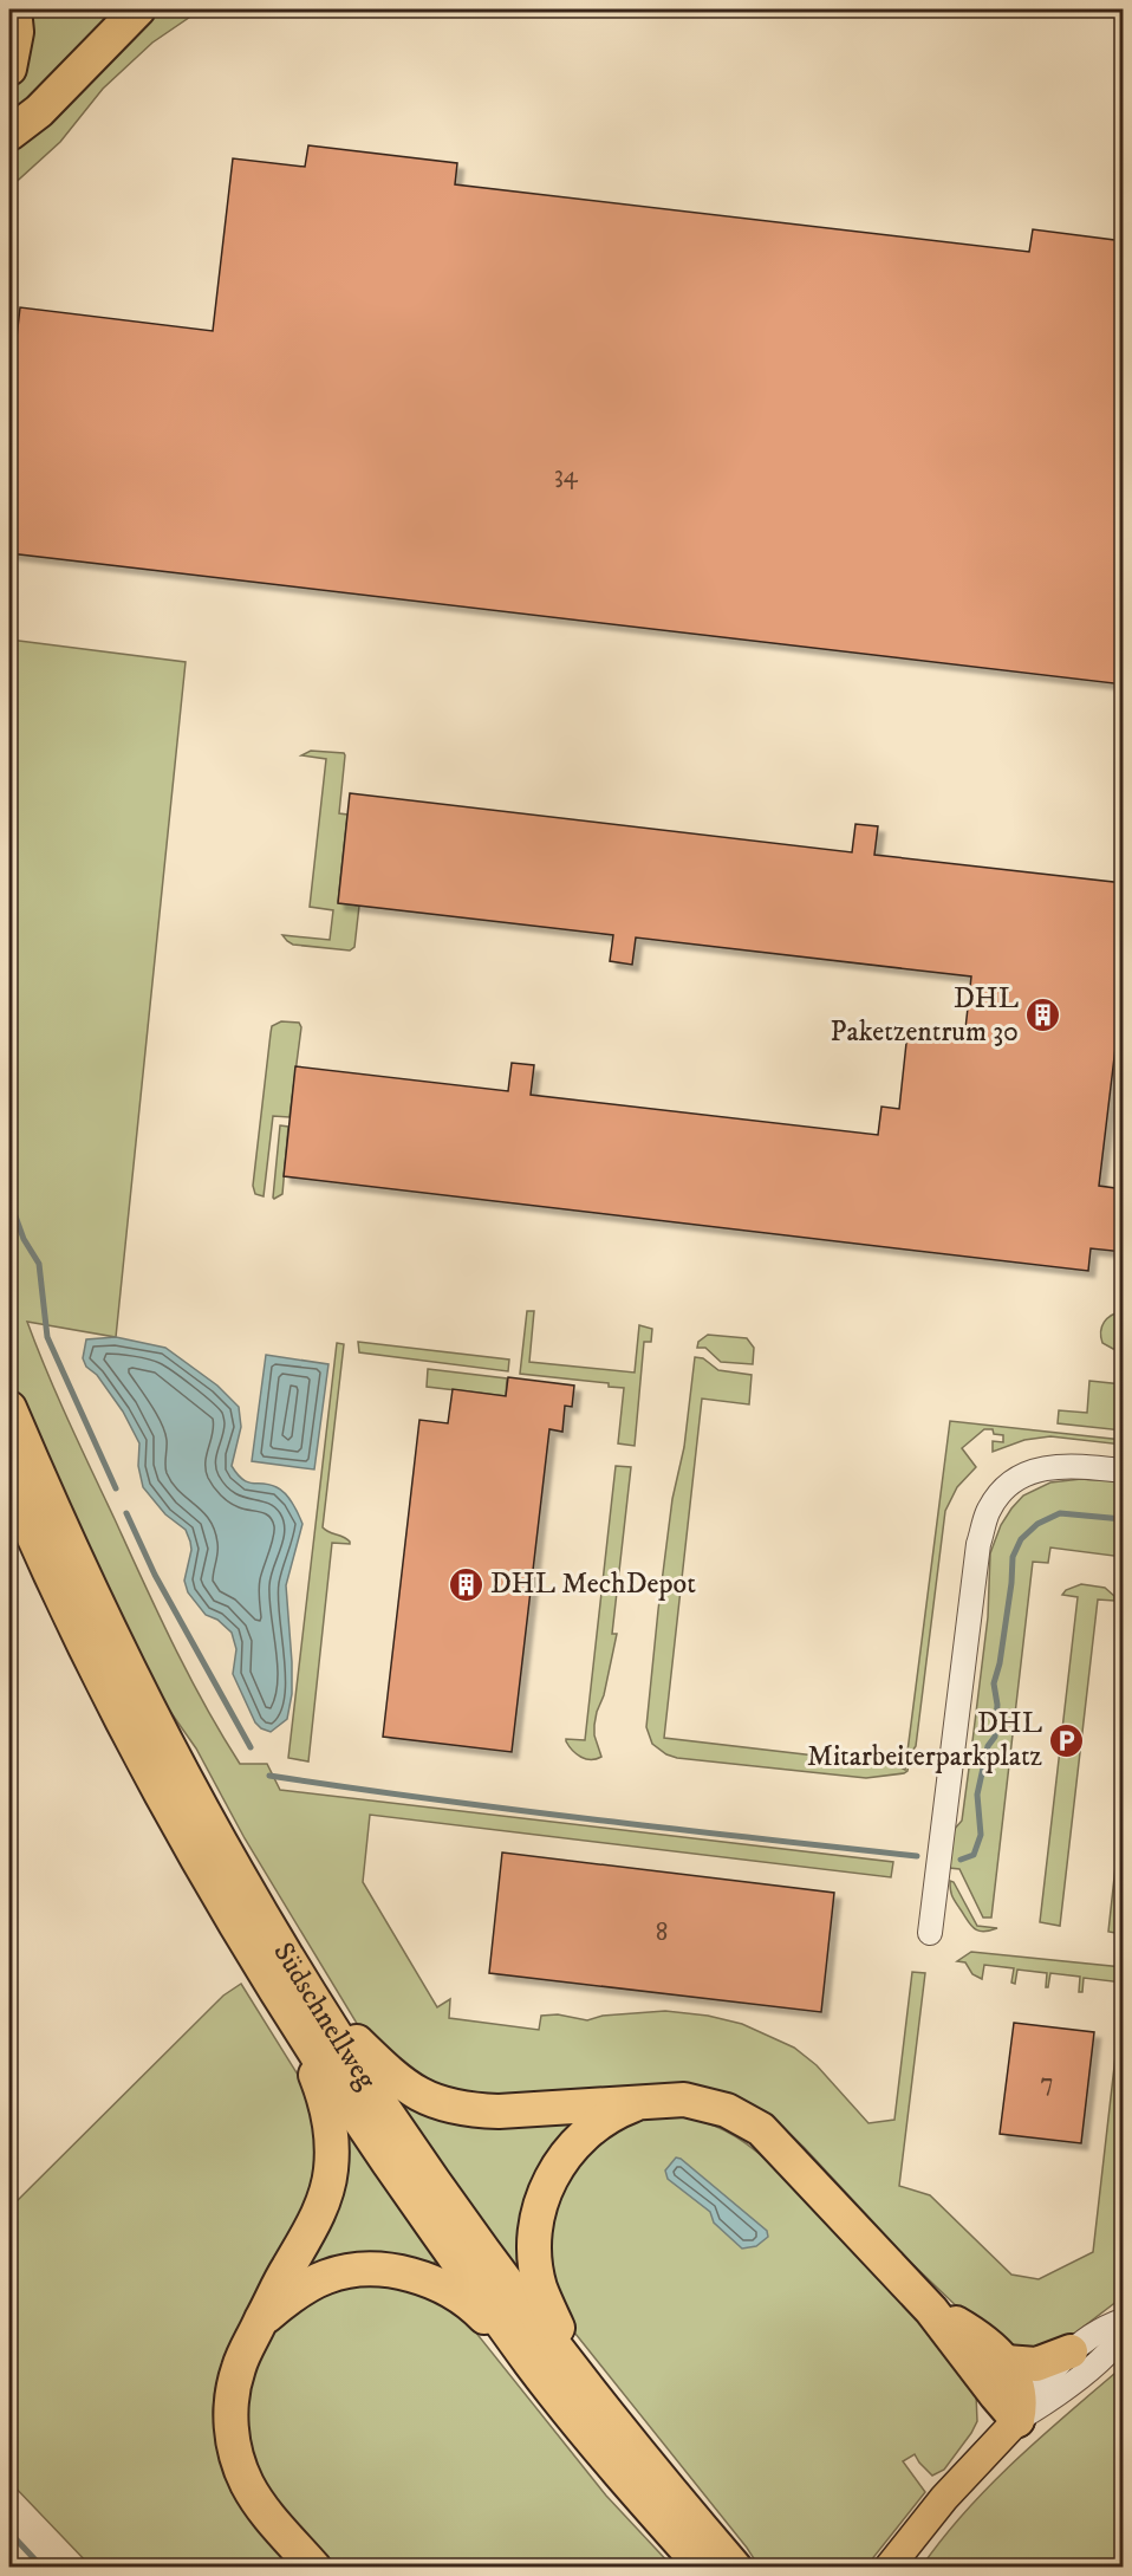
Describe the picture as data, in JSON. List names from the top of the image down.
{
  "streets": {
    "highway": ["Südschnellweg"]
  },
  "places": {
    "building": ["DHL Paketzentrum 30", "DHL MechDepot"],
    "parking": ["DHL Mitarbeiterparkplatz"]
  },
  "house_numbers": ["34", "8", "7"]
}
